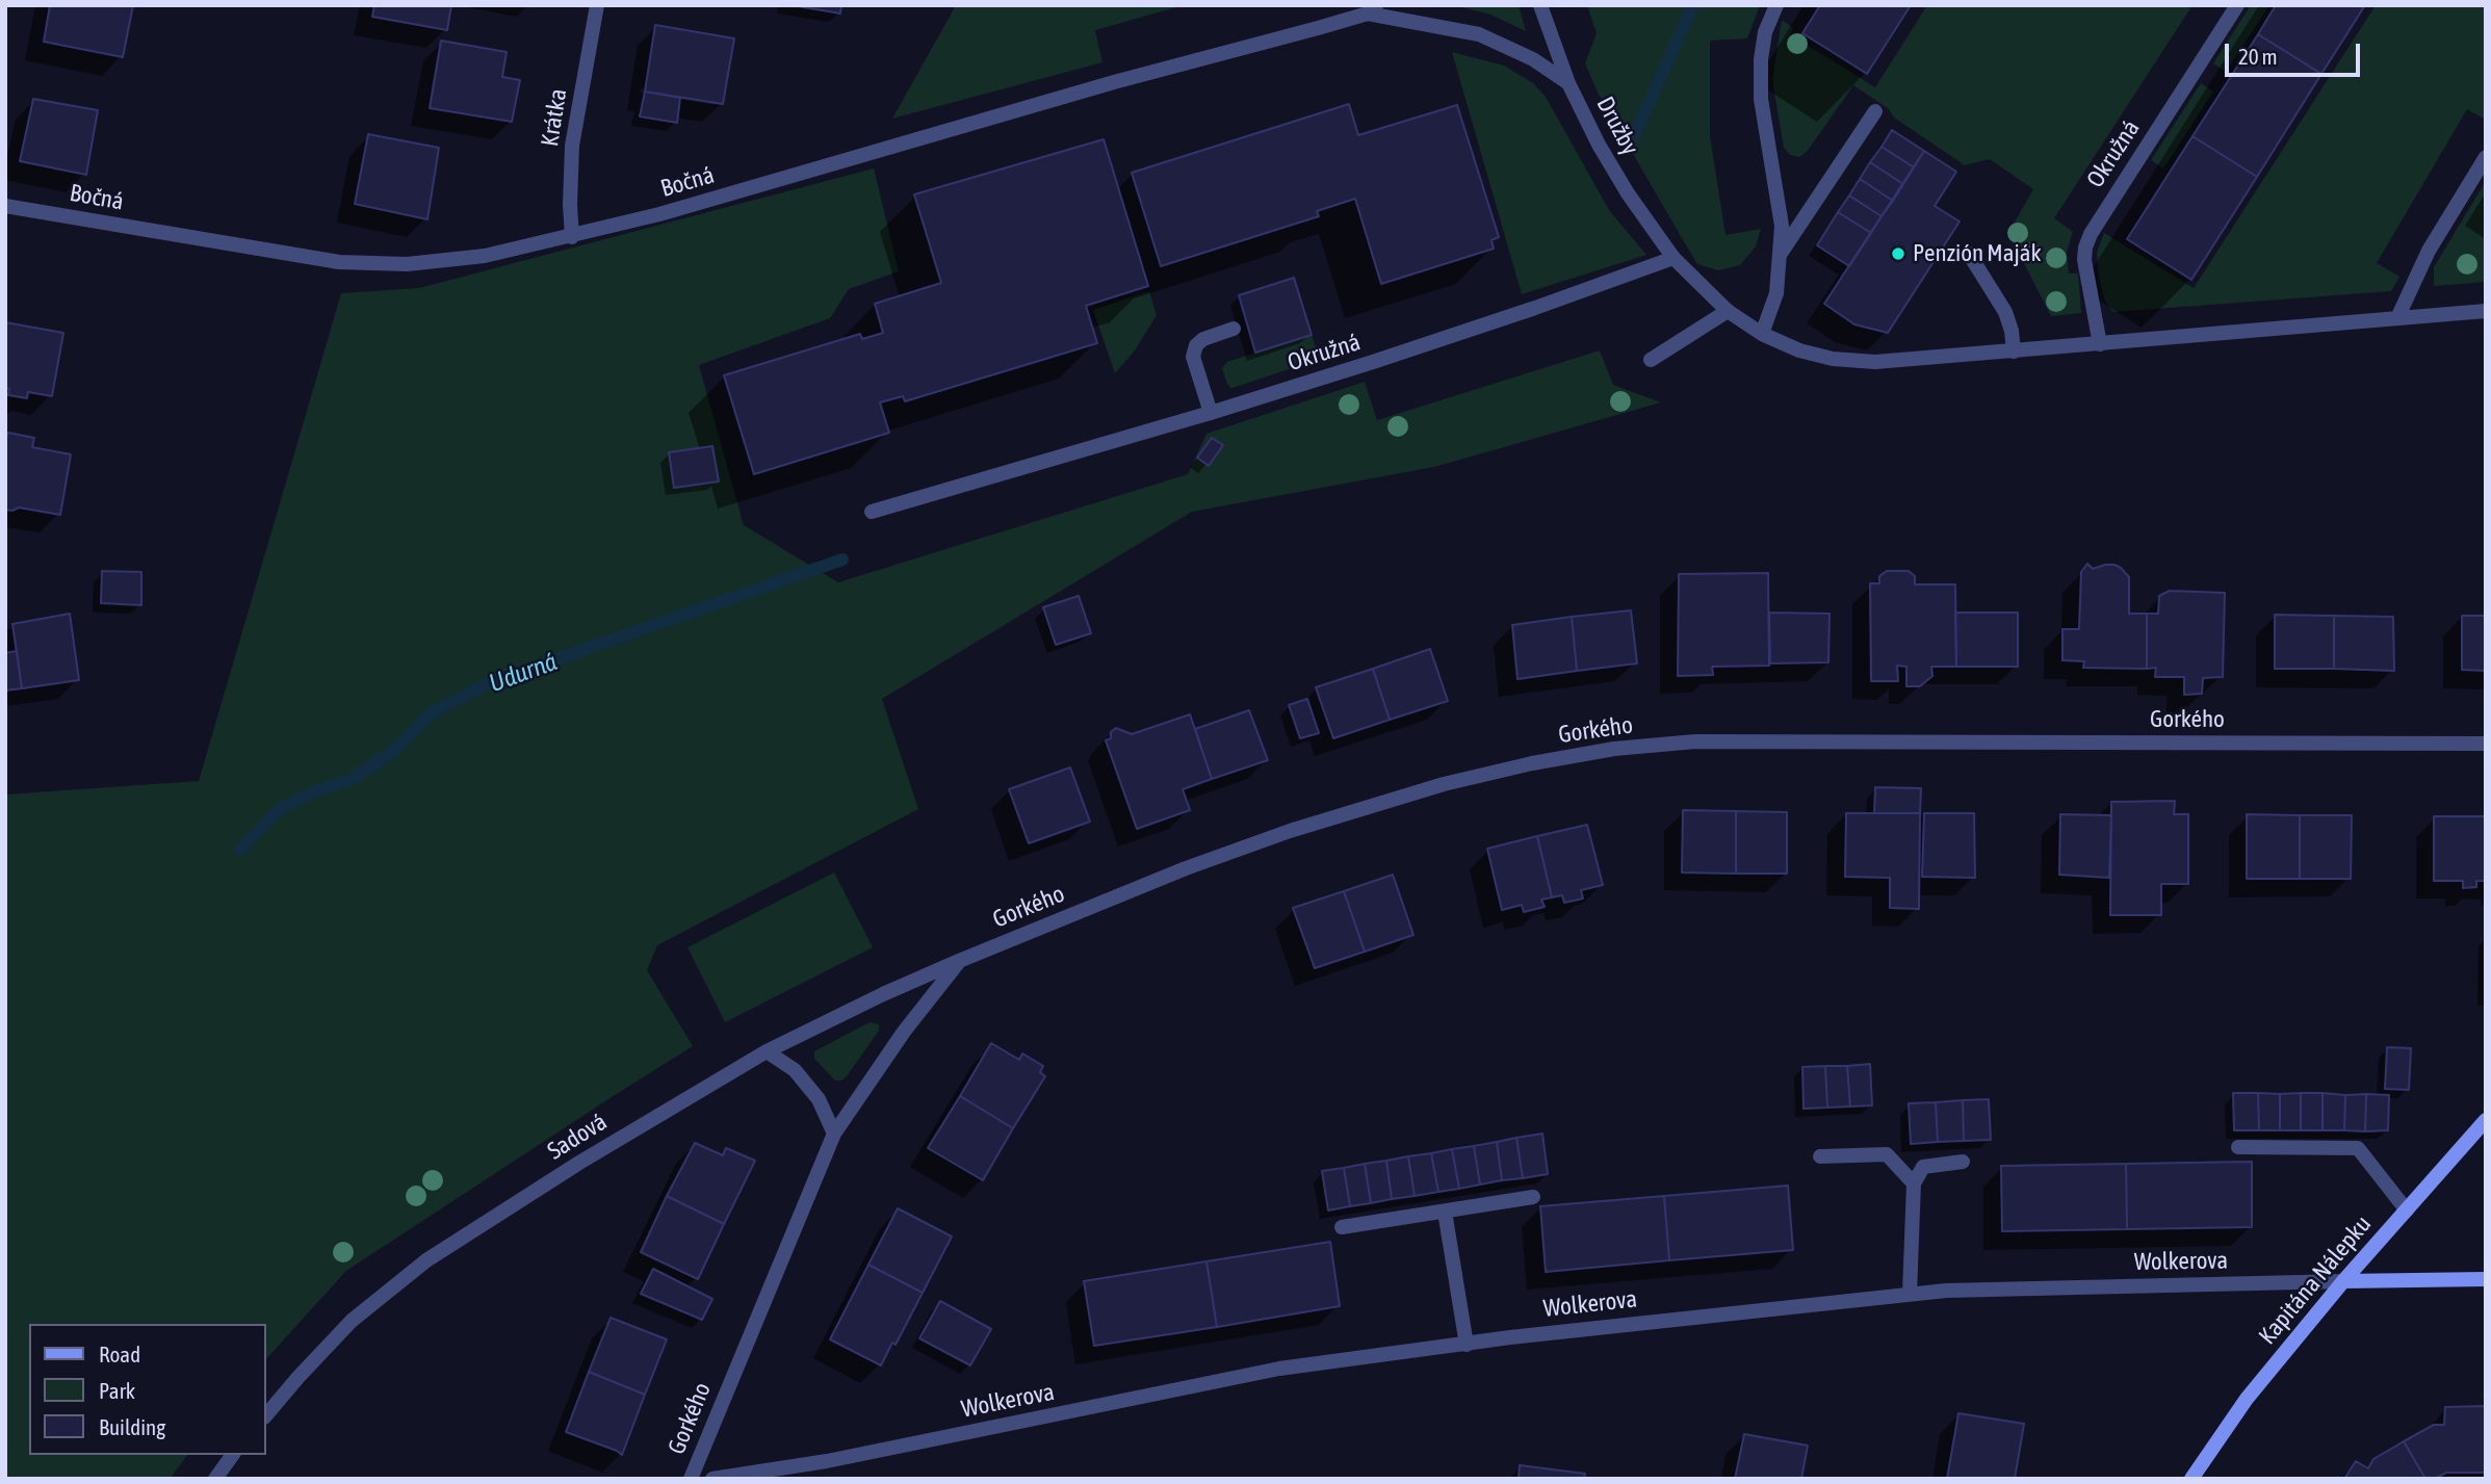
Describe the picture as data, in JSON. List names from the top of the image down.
{
  "streets": {
    "street": [
      "Krátka",
      "Družby",
      "Okružná",
      "Bočná",
      "Gorkého",
      "Sadová",
      "Wolkerova",
      "Kapitána Nálepku"
    ]
  },
  "crossings": [
    ["Krátka", "Bočná"],
    ["Družby", "Okružná"],
    ["Družby", "Bočná"],
    ["Gorkého", "Sadová"],
    ["Wolkerova", "Kapitána Nálepku"]
  ],
  "water": ["Udurná"],
  "places": ["Penzión Maják"],
  "legend": ["Road", "Park", "Building"],
  "scale_bar": "20 m"
}
